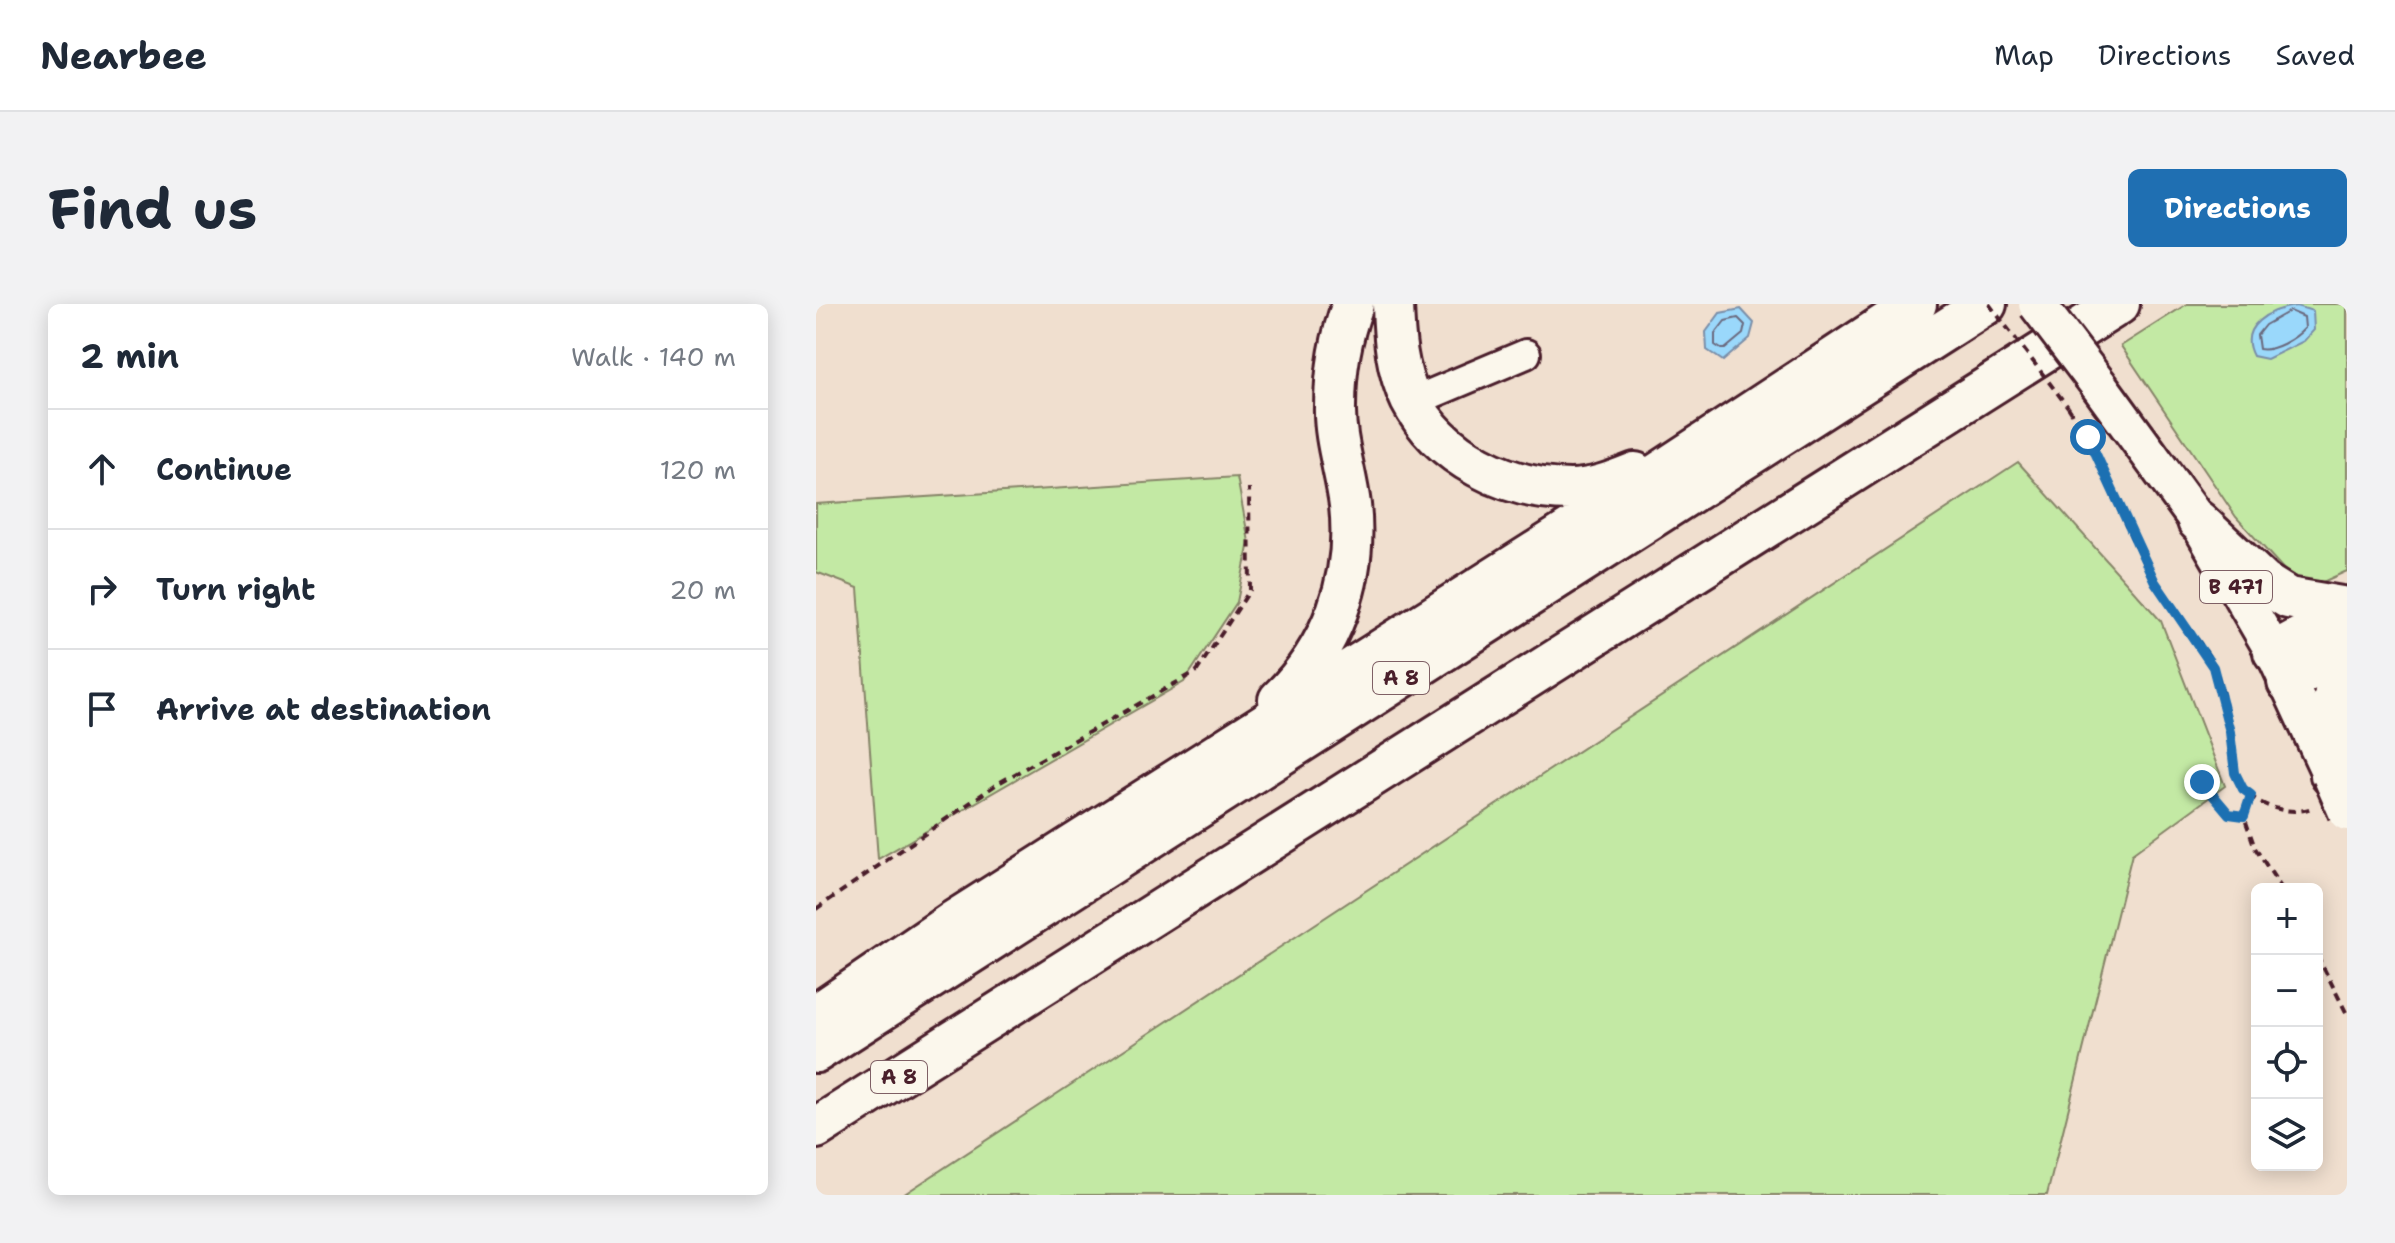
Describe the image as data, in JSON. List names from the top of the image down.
{
  "streets": {
    "highway": ["A 8"],
    "main road": ["B 471"]
  },
  "page": {
    "header": "Nearbee",
    "nav": ["Map", "Directions", "Saved"],
    "buttons": "Directions",
    "title": "Find us",
    "heading": ["2 min", "Walk · 140 m"],
    "list": [
      ["Continue", "120 m"],
      ["Turn right", "20 m"],
      "Arrive at destination"
    ],
    "map_buttons": ["+", "−"]
  }
}
